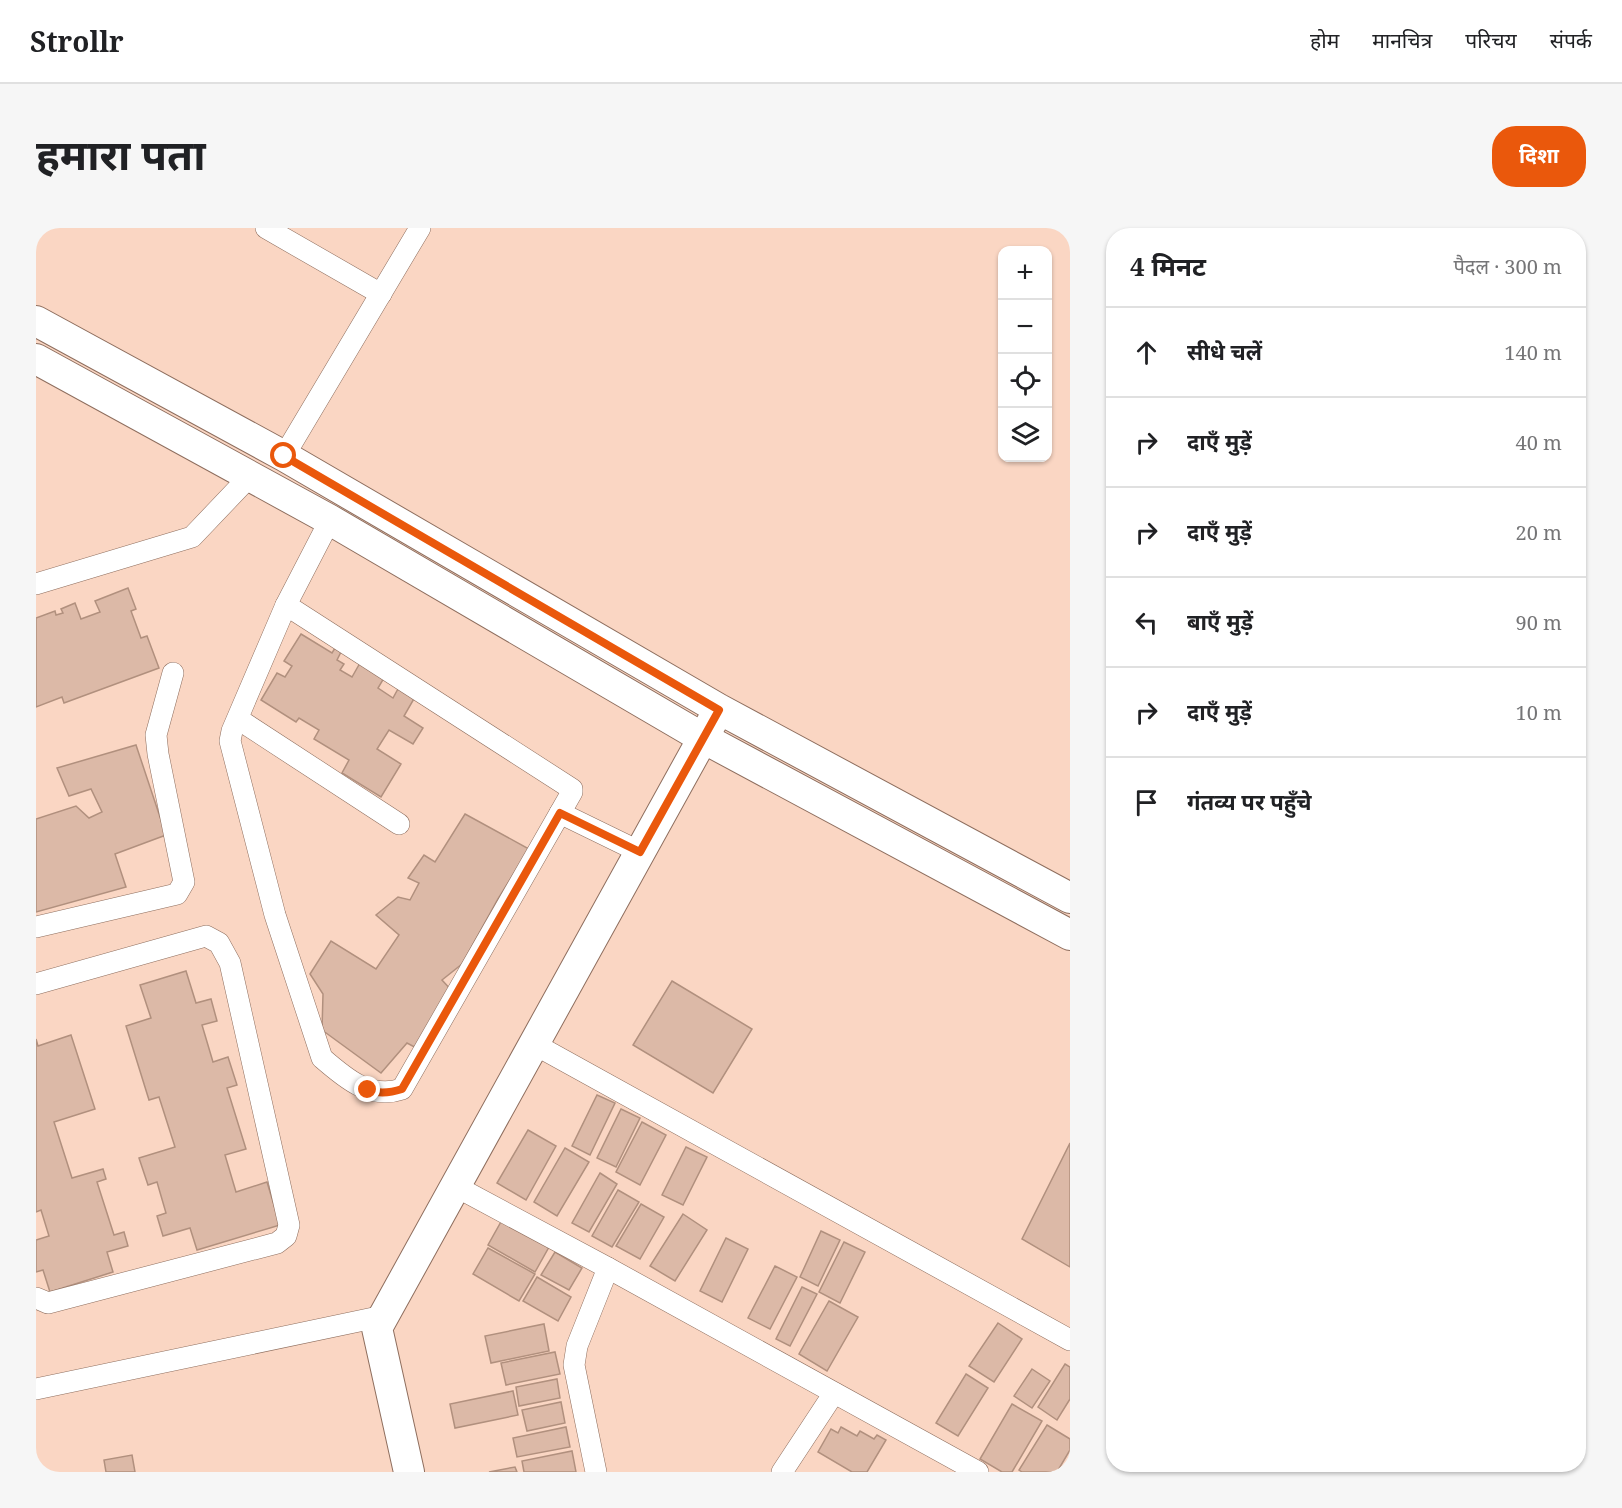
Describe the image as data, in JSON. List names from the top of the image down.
{
  "page": {
    "header": "Strollr",
    "nav": [
      "होम",
      "मानचित्र",
      "परिचय",
      "संपर्क"
    ],
    "title": "हमारा पता",
    "buttons": "दिशा",
    "heading": ["4 मिनट", "पैदल · 300 m"],
    "map_buttons": ["+", "−"],
    "list": [
      ["सीधे चलें", "140 m"],
      ["दाएँ मुड़ें", "40 m"],
      ["दाएँ मुड़ें", "20 m"],
      ["बाएँ मुड़ें", "90 m"],
      ["दाएँ मुड़ें", "10 m"],
      "गंतव्य पर पहुँचे"
    ]
  }
}
